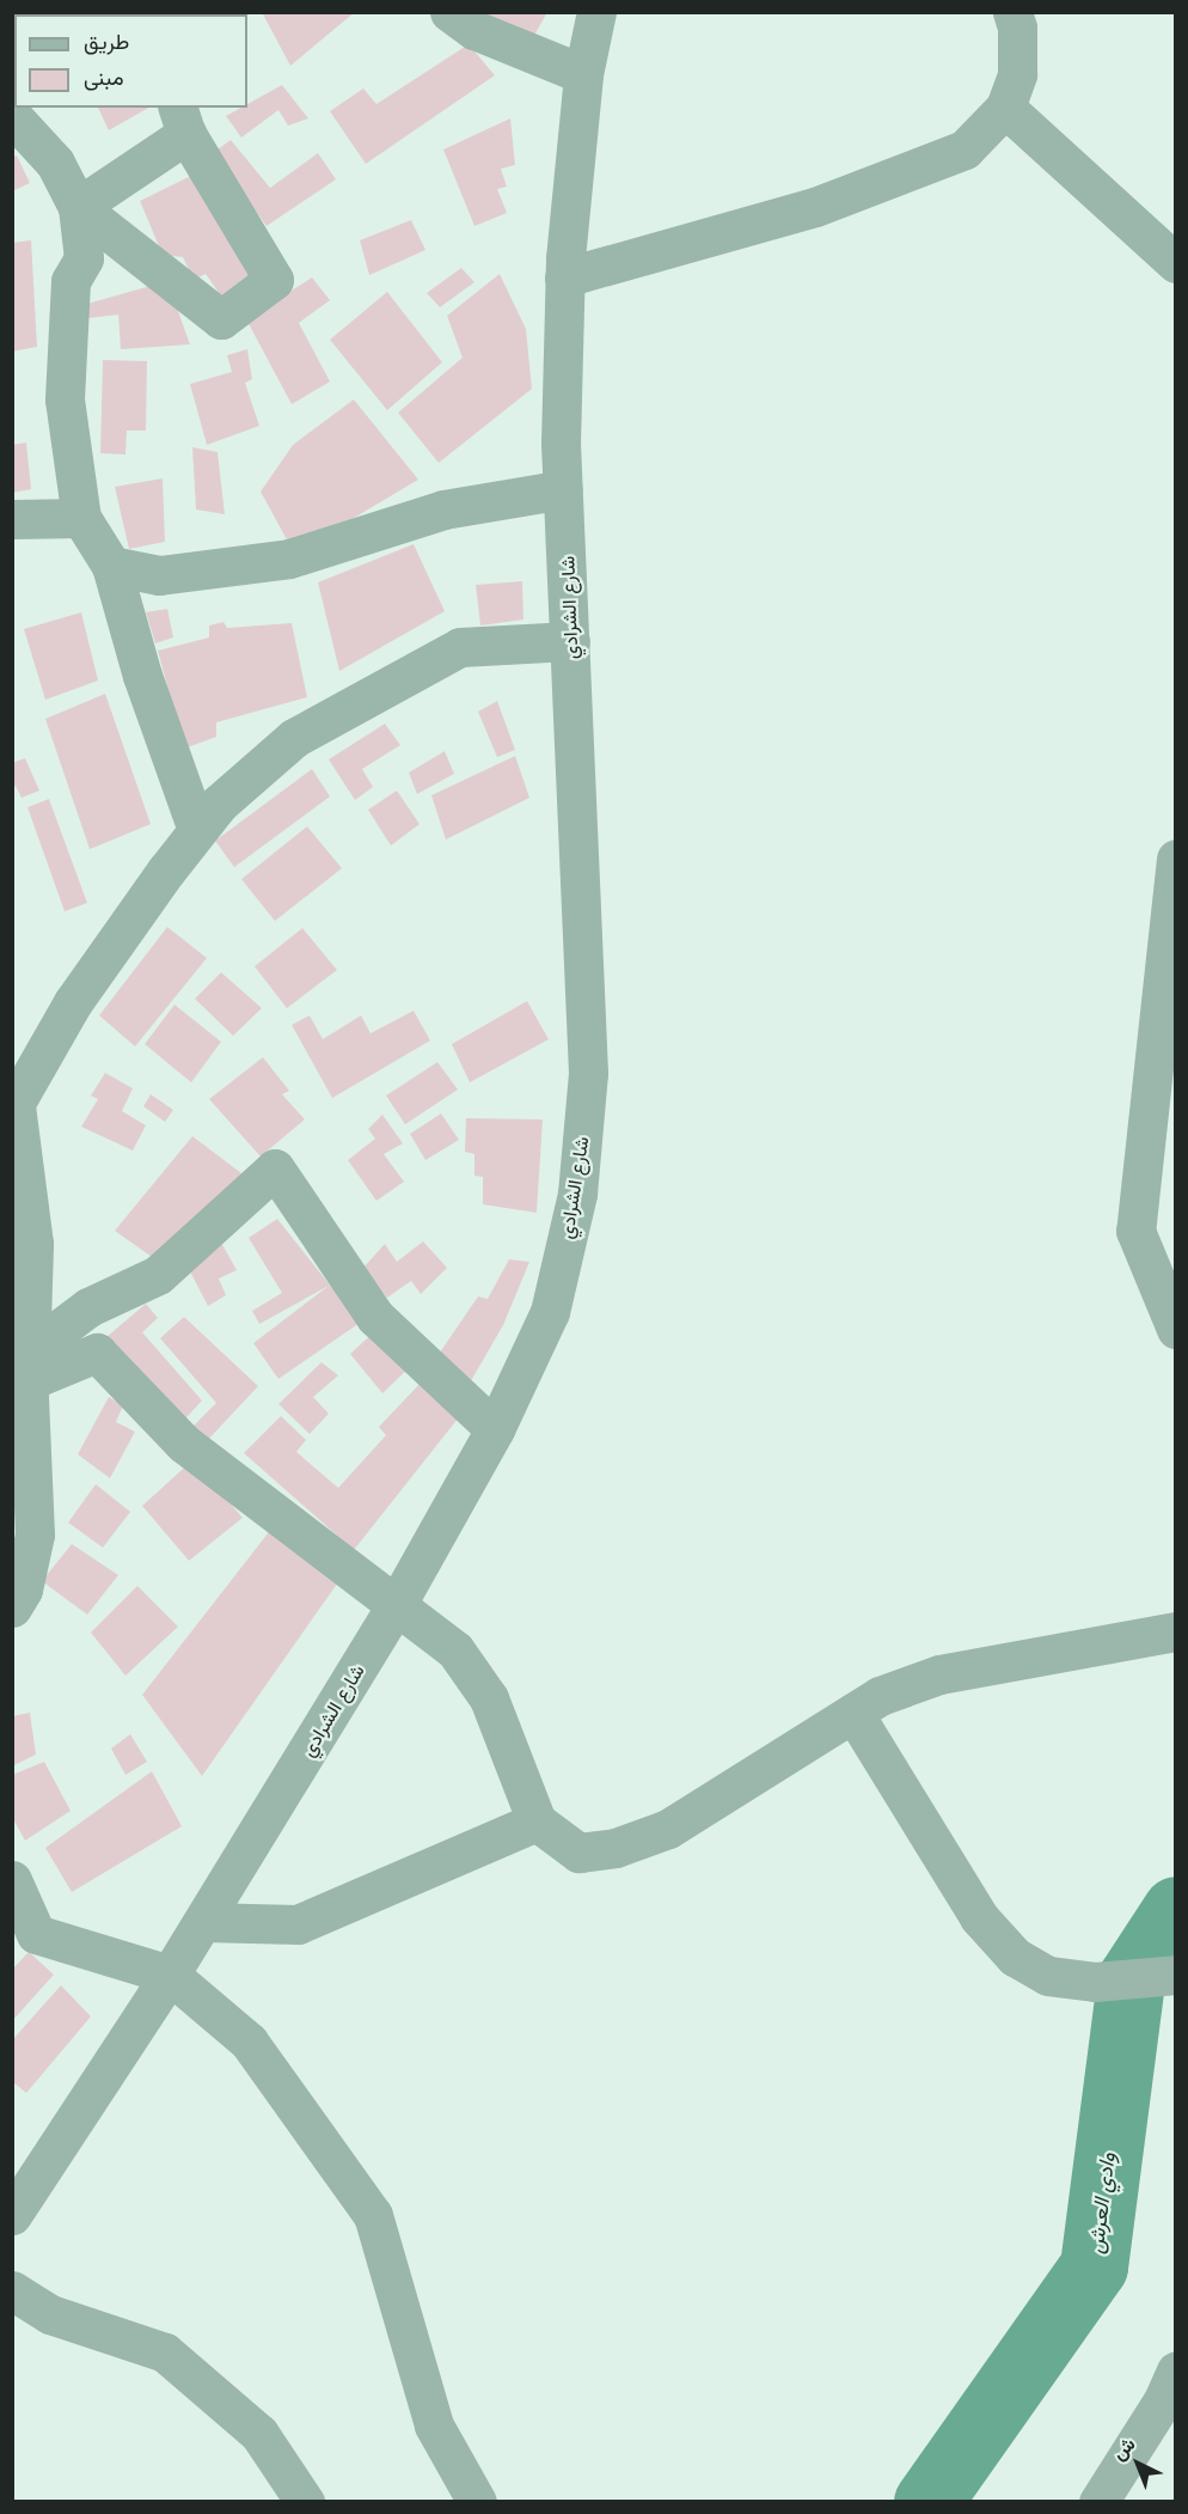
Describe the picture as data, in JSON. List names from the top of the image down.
{
  "streets": {
    "street": ["شارع الشرادي"]
  },
  "water": ["وادي العرش"],
  "legend": ["طريق", "مبنى"],
  "north": "top left"
}
